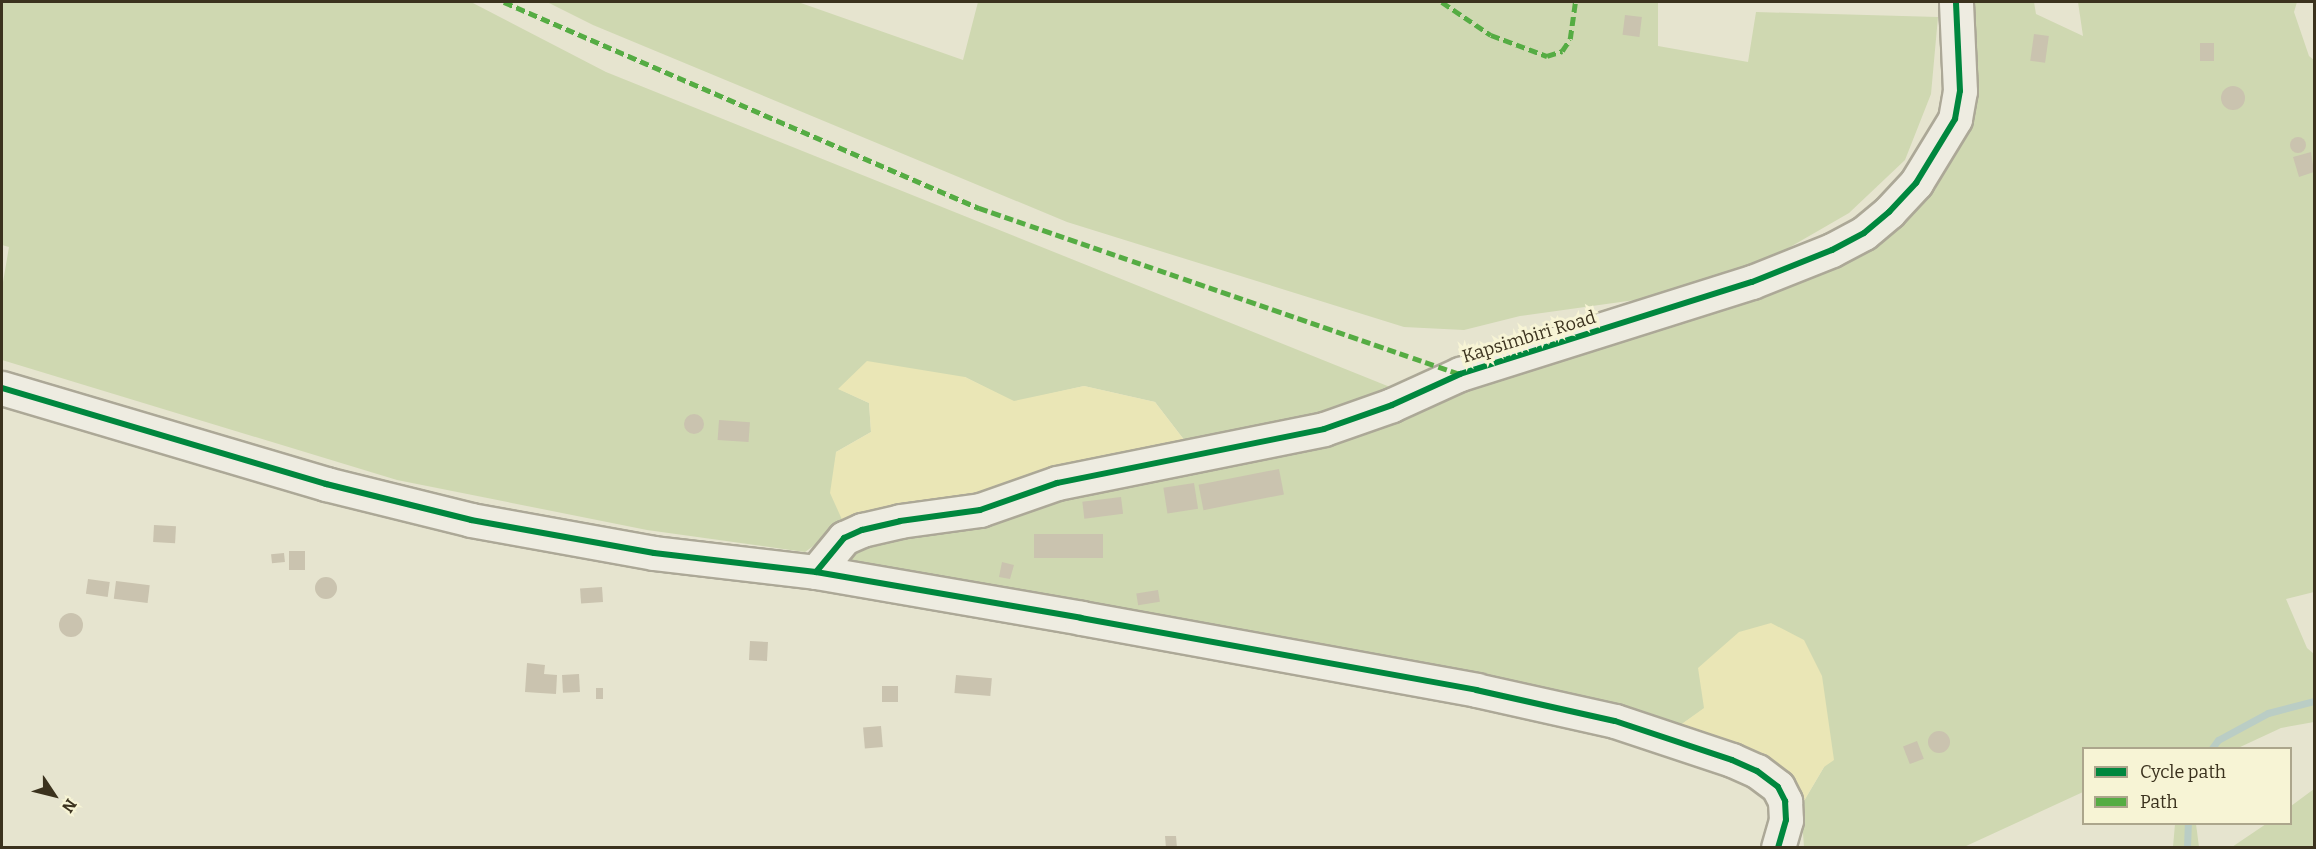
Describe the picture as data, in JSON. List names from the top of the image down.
{
  "streets": {
    "street": ["Kapsimbiri Road"]
  },
  "legend": ["Cycle path", "Path"],
  "north": "bottom right"
}
